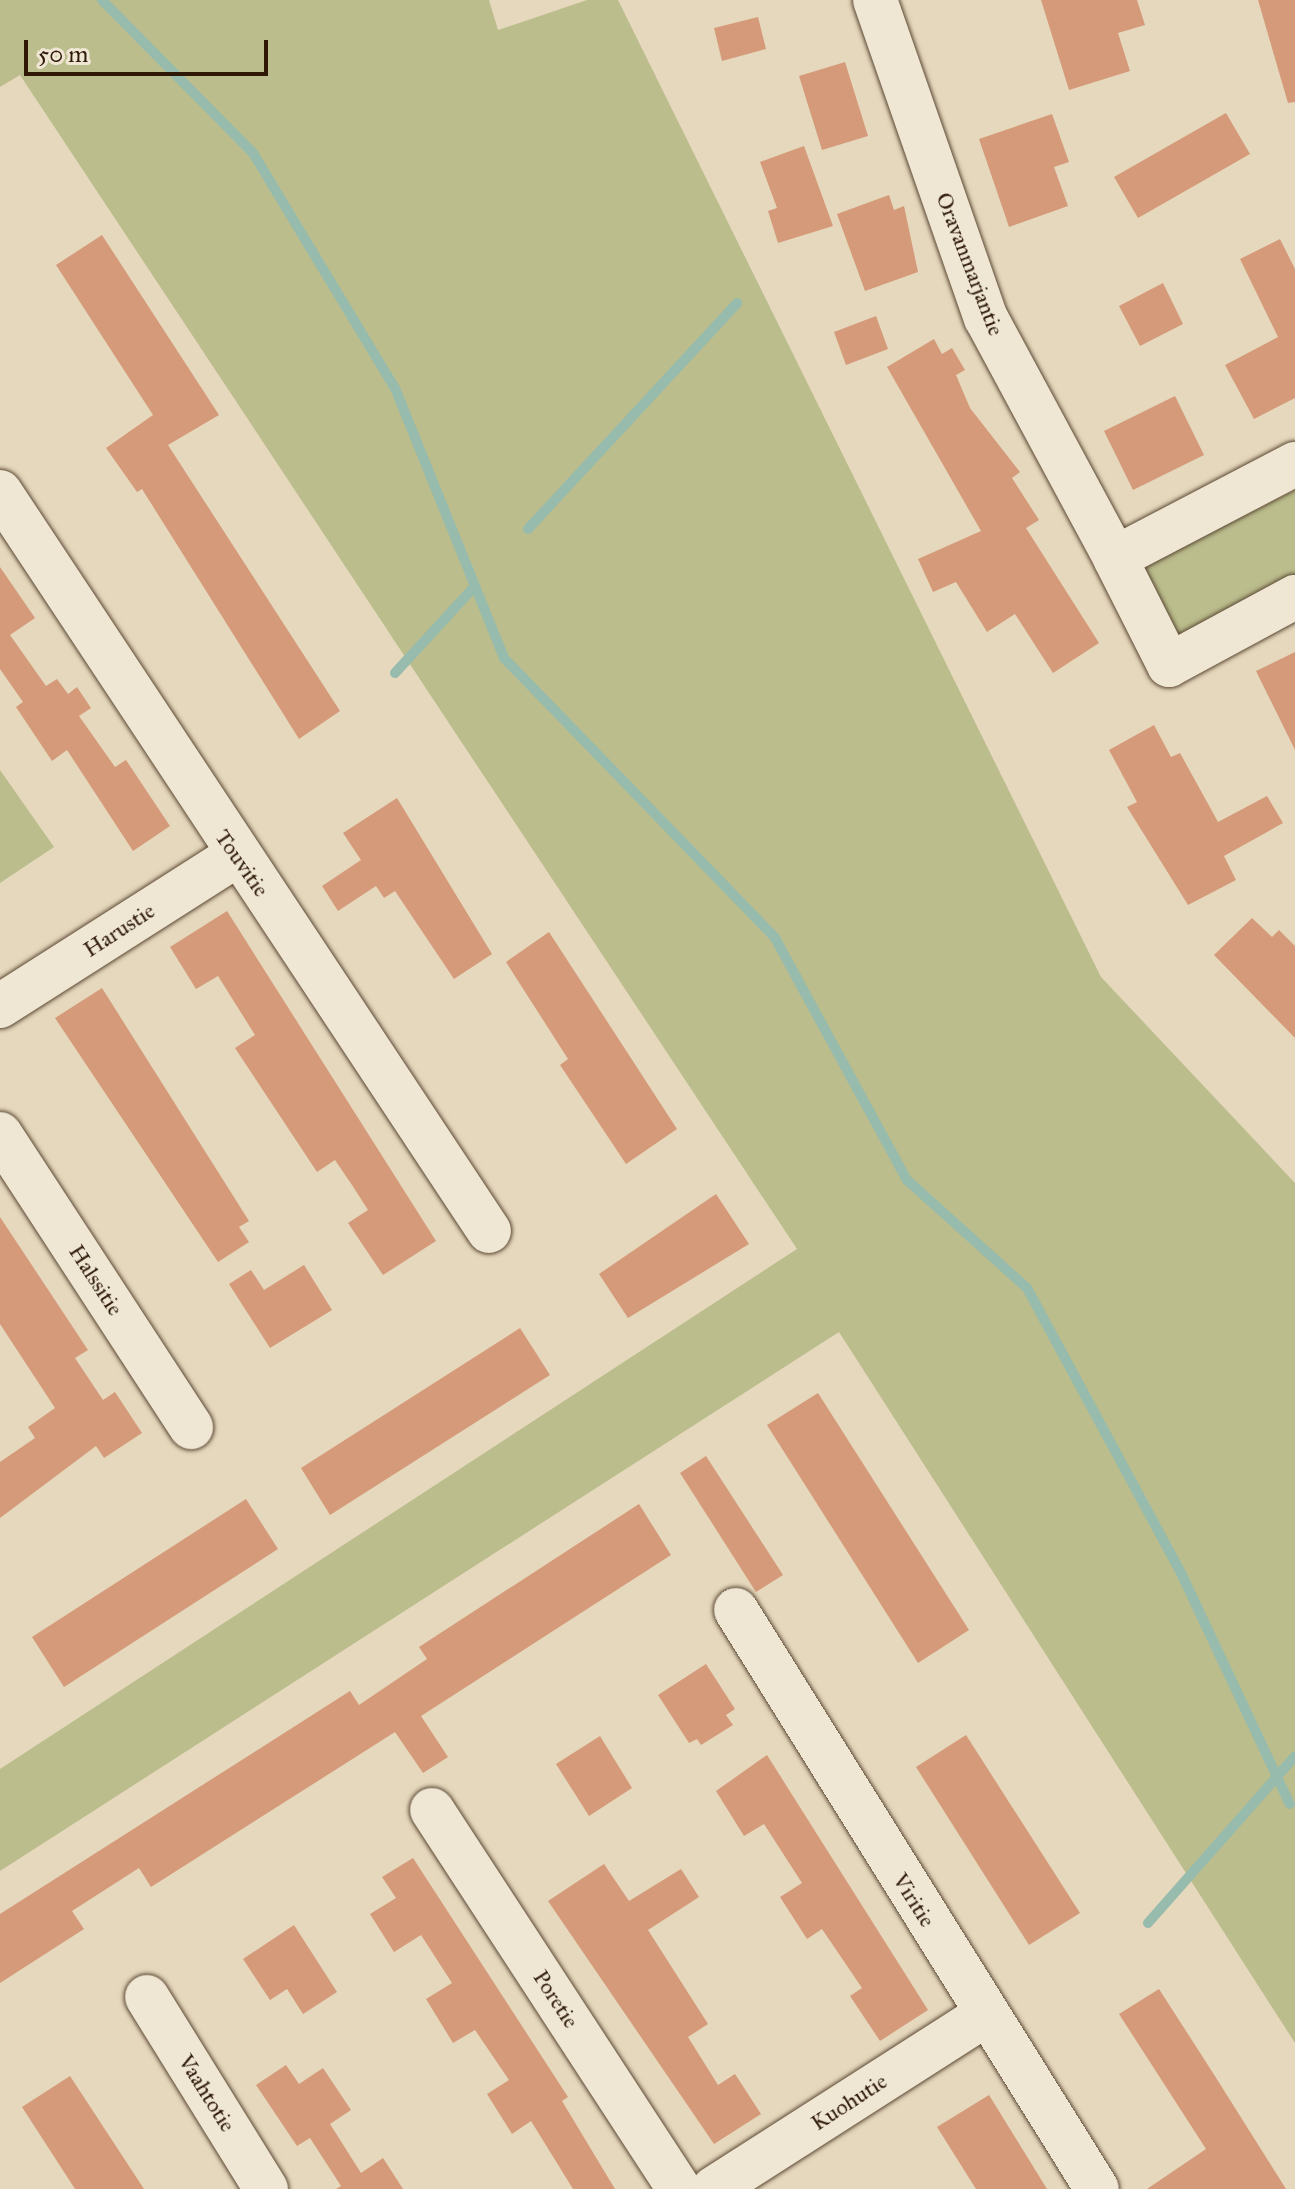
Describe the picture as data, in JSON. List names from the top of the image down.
{
  "streets": {
    "street": [
      "Oravanmarjantie",
      "Touvitie",
      "Harustie",
      "Halssitie",
      "Viritie",
      "Poretie",
      "Vaahtotie",
      "Kuohutie"
    ]
  },
  "crossings": [
    ["Touvitie", "Harustie"],
    ["Viritie", "Kuohutie"]
  ],
  "scale_bar": "50 m"
}
